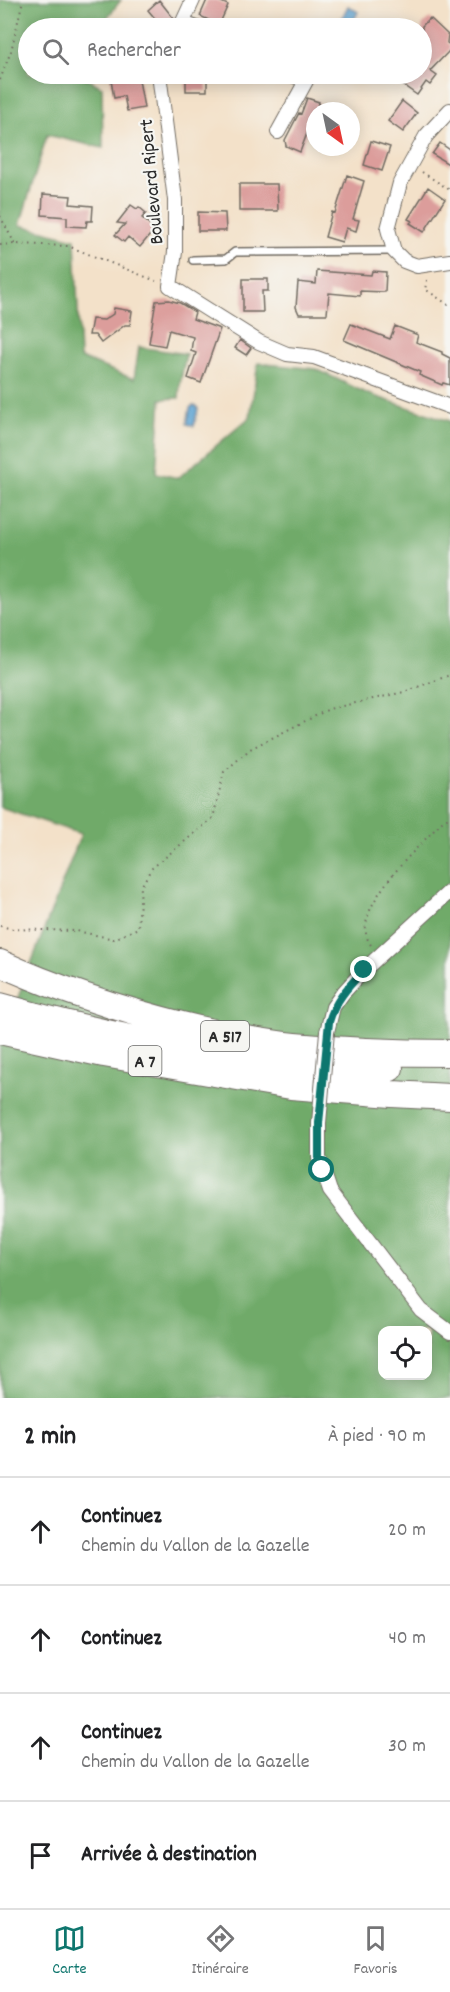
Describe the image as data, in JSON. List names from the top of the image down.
{
  "streets": {
    "highway": ["A 517", "A 7"],
    "street": ["Boulevard Ripert"]
  },
  "crossings": [
    ["A 517", "A 7"]
  ],
  "north": "bottom right",
  "page": {
    "search": "Rechercher",
    "heading": ["2 min", "À pied · 90 m"],
    "list": [
      ["Continuez", "Chemin du Vallon de la Gazelle", "20 m"],
      ["Continuez", "40 m"],
      ["Continuez", "Chemin du Vallon de la Gazelle", "30 m"],
      "Arrivée à destination"
    ],
    "nav": ["Carte", "Itinéraire", "Favoris"]
  }
}
